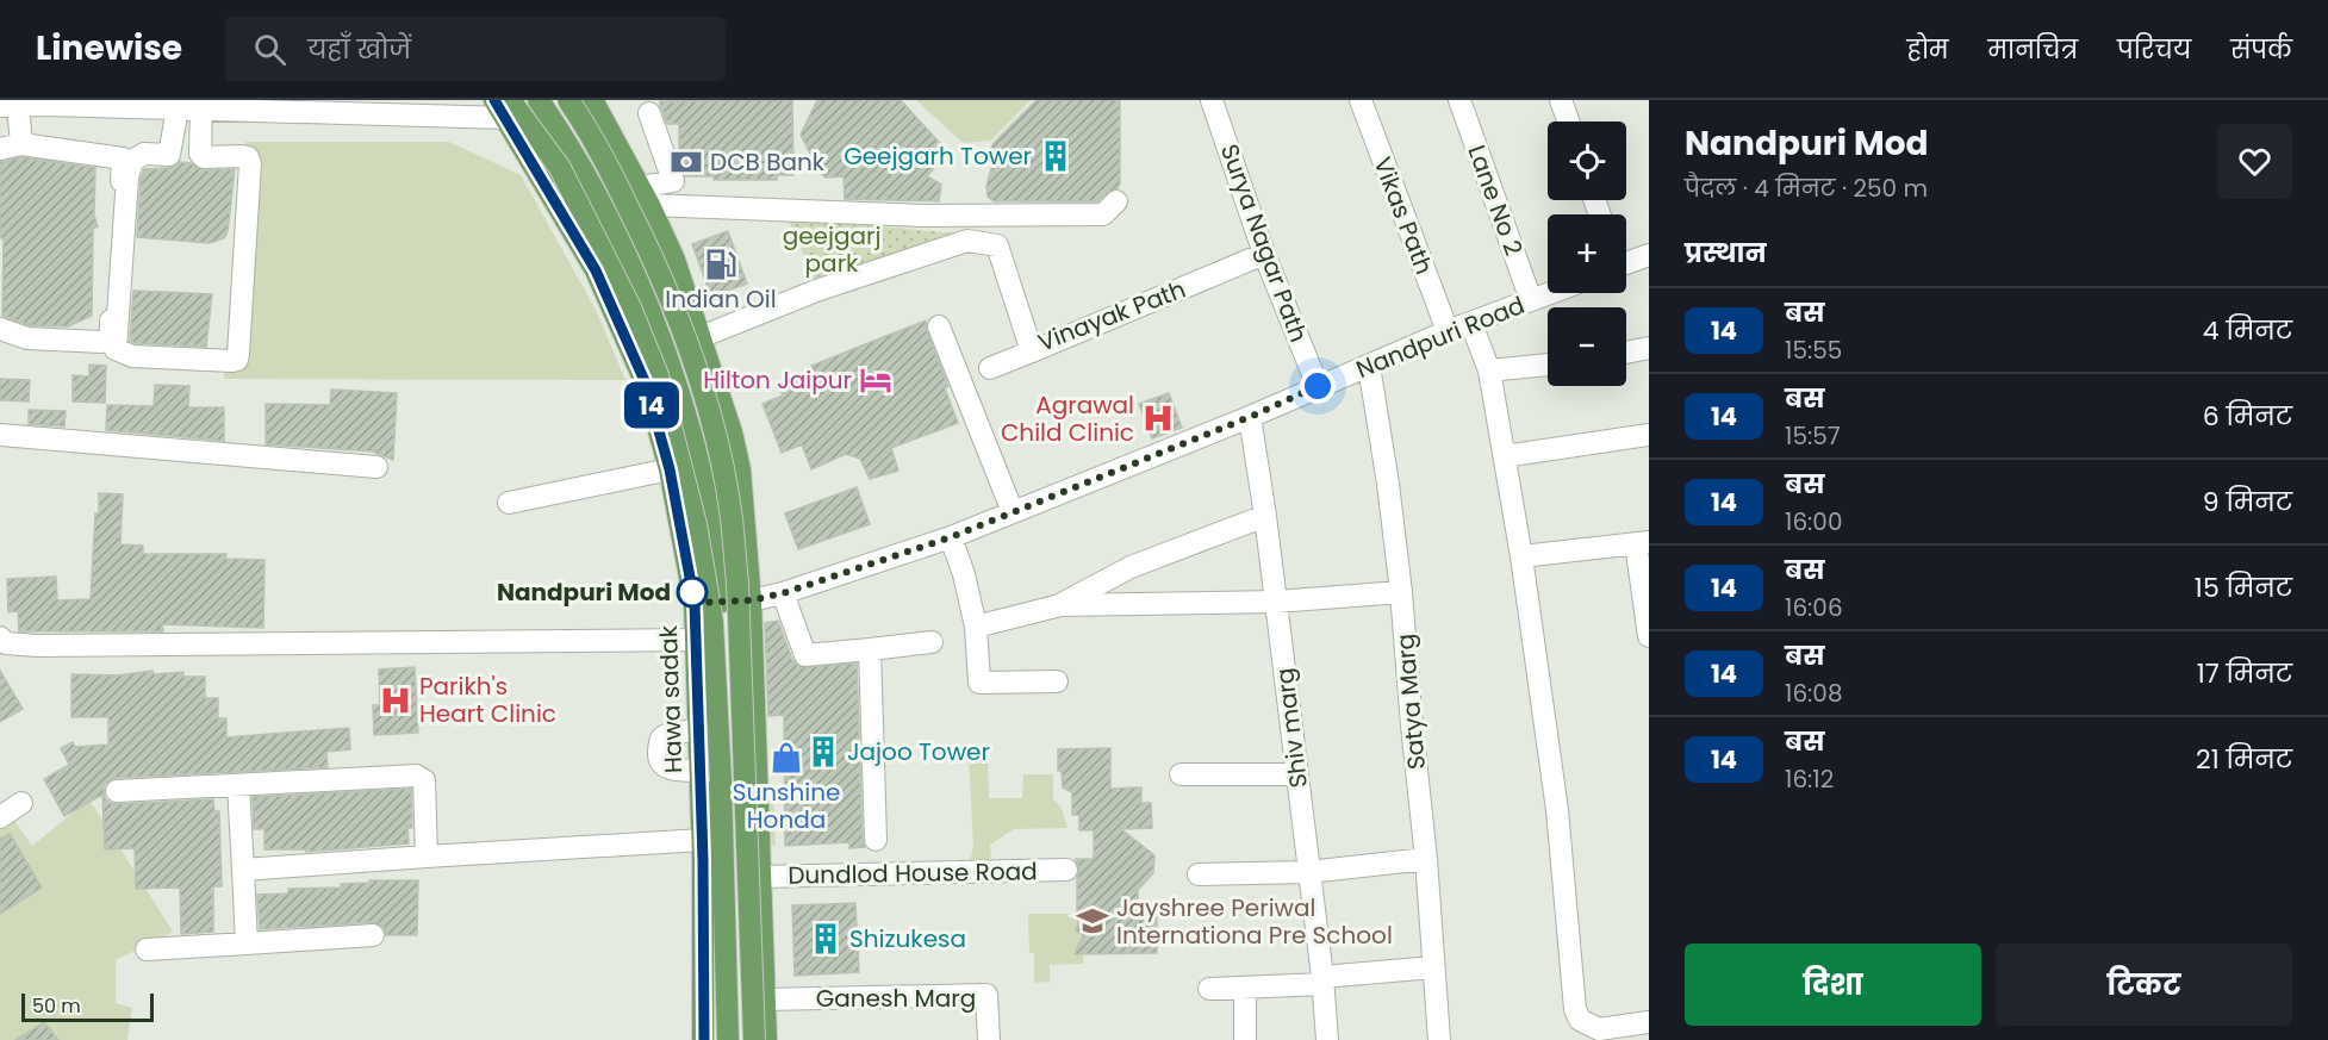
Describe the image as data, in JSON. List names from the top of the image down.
{
  "streets": {
    "main road": ["Hawa sadak"],
    "street": [
      "Lane No 2",
      "Vikas Path",
      "Surya Nagar Path",
      "Vinayak Path",
      "Nandpuri Road",
      "Satya Marg",
      "Shiv marg",
      "Dundlod House Road",
      "Ganesh Marg"
    ]
  },
  "crossings": [
    ["Lane No 2", "Nandpuri Road"],
    ["Vikas Path", "Nandpuri Road"],
    ["Surya Nagar Path", "Vinayak Path"],
    ["Surya Nagar Path", "Nandpuri Road"],
    ["Nandpuri Road", "Hawa sadak"],
    ["Nandpuri Road", "Satya Marg"],
    ["Nandpuri Road", "Shiv marg"]
  ],
  "parks": ["geejgarj park"],
  "places": {
    "building": ["Geejgarh Tower", "Jajoo Tower", "Shizukesa"],
    "bank": ["DCB Bank"],
    "fuel station": ["Indian Oil"],
    "hotel": ["Hilton Jaipur"],
    "hospital": ["Agrawal Child Clinic", "Parikh's Heart Clinic"],
    "other": ["Nandpuri Mod"],
    "shop": ["Sunshine Honda"],
    "school or university": ["Jayshree Periwal Internationa Pre School"]
  },
  "lines": ["bus line 14"],
  "scale_bar": "50 m",
  "page": {
    "header": "Linewise",
    "search": "यहाँ खोजें",
    "nav": [
      "होम",
      "मानचित्र",
      "परिचय",
      "संपर्क"
    ],
    "on_map": "14",
    "heading": [
      ["Nandpuri Mod", "पैदल · 4 मिनट · 250 m"],
      "प्रस्थान"
    ],
    "map_buttons": ["+", "−"],
    "list": [
      {
        "mark": "14",
        "name": "बस",
        "note": "15:55",
        "value": "4 मिनट"
      },
      {
        "mark": "14",
        "name": "बस",
        "note": "15:57",
        "value": "6 मिनट"
      },
      {
        "mark": "14",
        "name": "बस",
        "note": "16:00",
        "value": "9 मिनट"
      },
      {
        "mark": "14",
        "name": "बस",
        "note": "16:06",
        "value": "15 मिनट"
      },
      {
        "mark": "14",
        "name": "बस",
        "note": "16:08",
        "value": "17 मिनट"
      },
      {
        "mark": "14",
        "name": "बस",
        "note": "16:12",
        "value": "21 मिनट"
      }
    ],
    "buttons": ["दिशा", "टिकट"],
    "scale": "50 m"
  }
}
